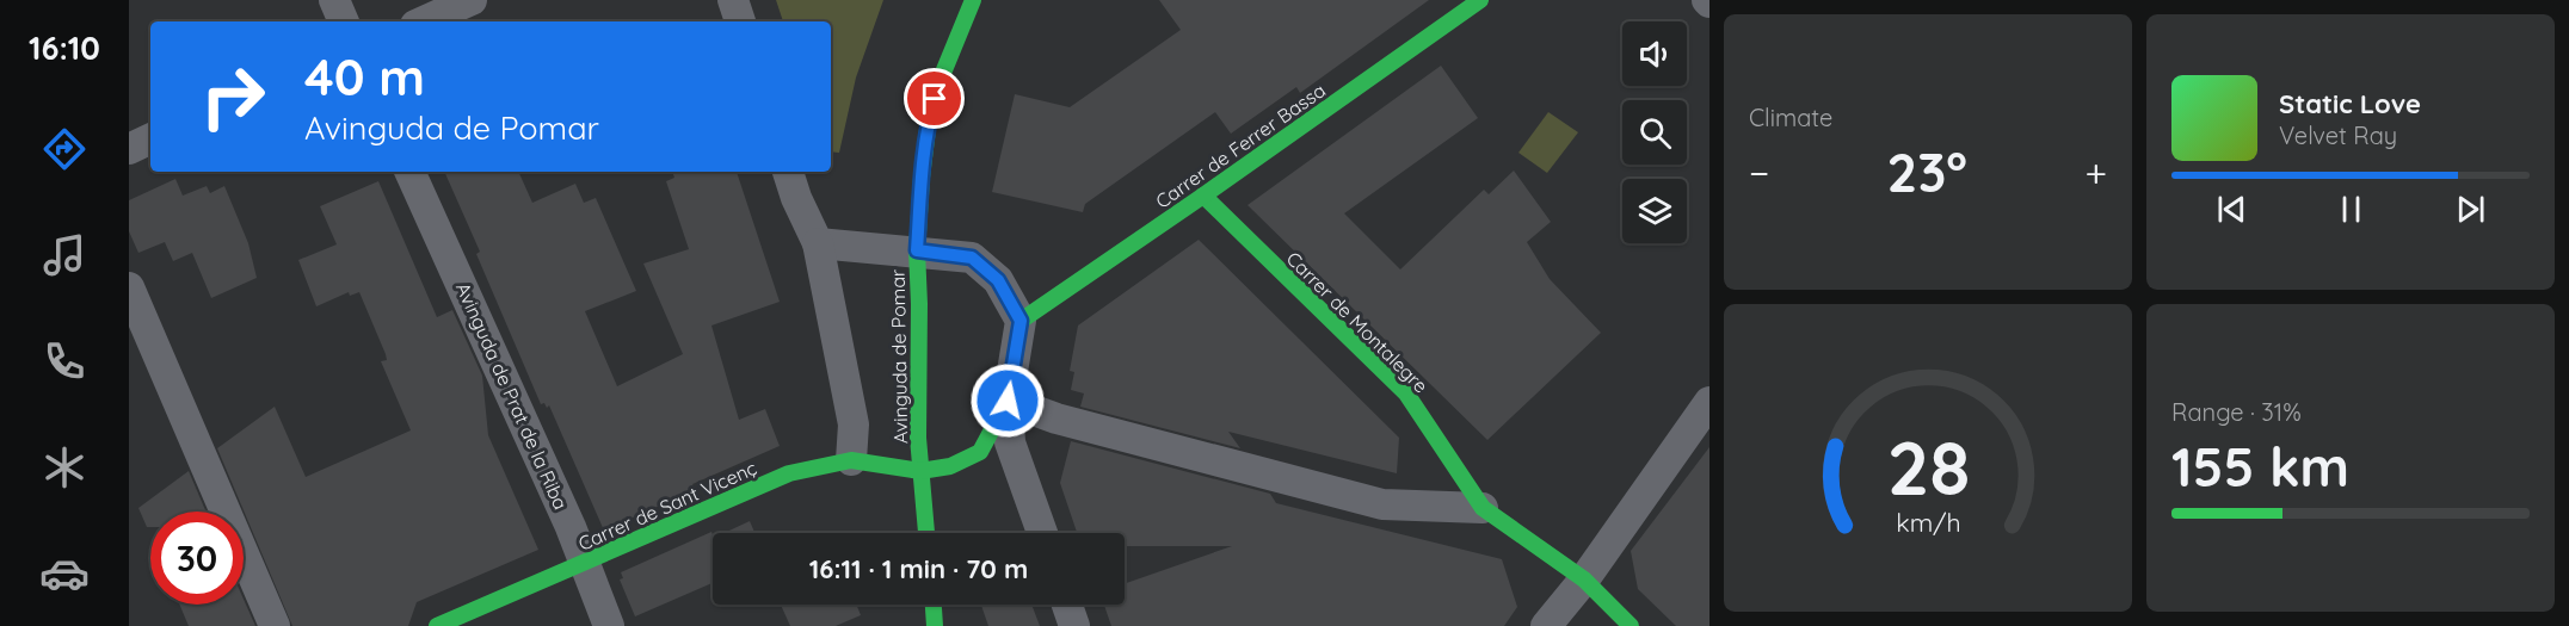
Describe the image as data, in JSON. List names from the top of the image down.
{
  "streets": {
    "street": [
      "Carrer de Ferrer Bassa",
      "Carrer de Montalegre",
      "Avinguda de Pomar",
      "Avinguda de Prat de la Riba",
      "Carrer de Sant Vicenç"
    ]
  },
  "crossings": [
    ["Carrer de Ferrer Bassa", "Carrer de Montalegre"],
    ["Avinguda de Pomar", "Carrer de Sant Vicenç"],
    ["Avinguda de Prat de la Riba", "Carrer de Sant Vicenç"]
  ],
  "page": {
    "tabs": "16:10",
    "tile": [
      "Climate",
      ["Range · 31%", "155 km"]
    ],
    "turn": ["40 m", "Avinguda de Pomar"],
    "song": ["Static Love", "Velvet Ray"],
    "heat": ["−", "23°", "+"],
    "limit": "30",
    "trip": "16:11 · 1 min · 70 m",
    "gauge": ["28", "km/h"]
  }
}
